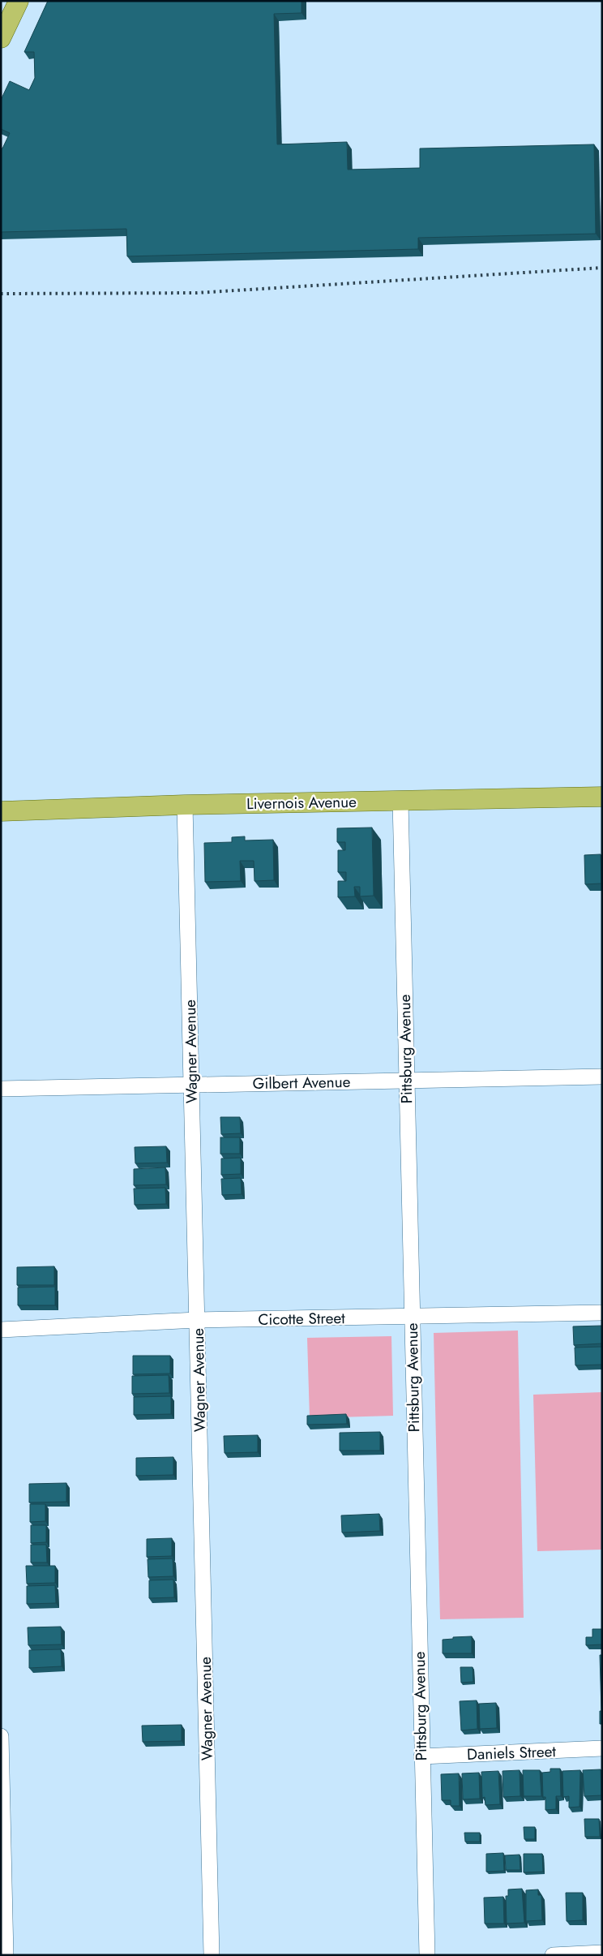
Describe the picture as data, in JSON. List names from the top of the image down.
{
  "streets": {
    "main road": ["Livernois Avenue"],
    "street": [
      "Pittsburg Avenue",
      "Wagner Avenue",
      "Gilbert Avenue",
      "Cicotte Street",
      "Daniels Street"
    ]
  },
  "crossings": [
    ["Livernois Avenue", "Pittsburg Avenue"],
    ["Livernois Avenue", "Wagner Avenue"],
    ["Pittsburg Avenue", "Gilbert Avenue"],
    ["Pittsburg Avenue", "Cicotte Street"],
    ["Pittsburg Avenue", "Daniels Street"],
    ["Wagner Avenue", "Gilbert Avenue"],
    ["Wagner Avenue", "Cicotte Street"]
  ]
}
